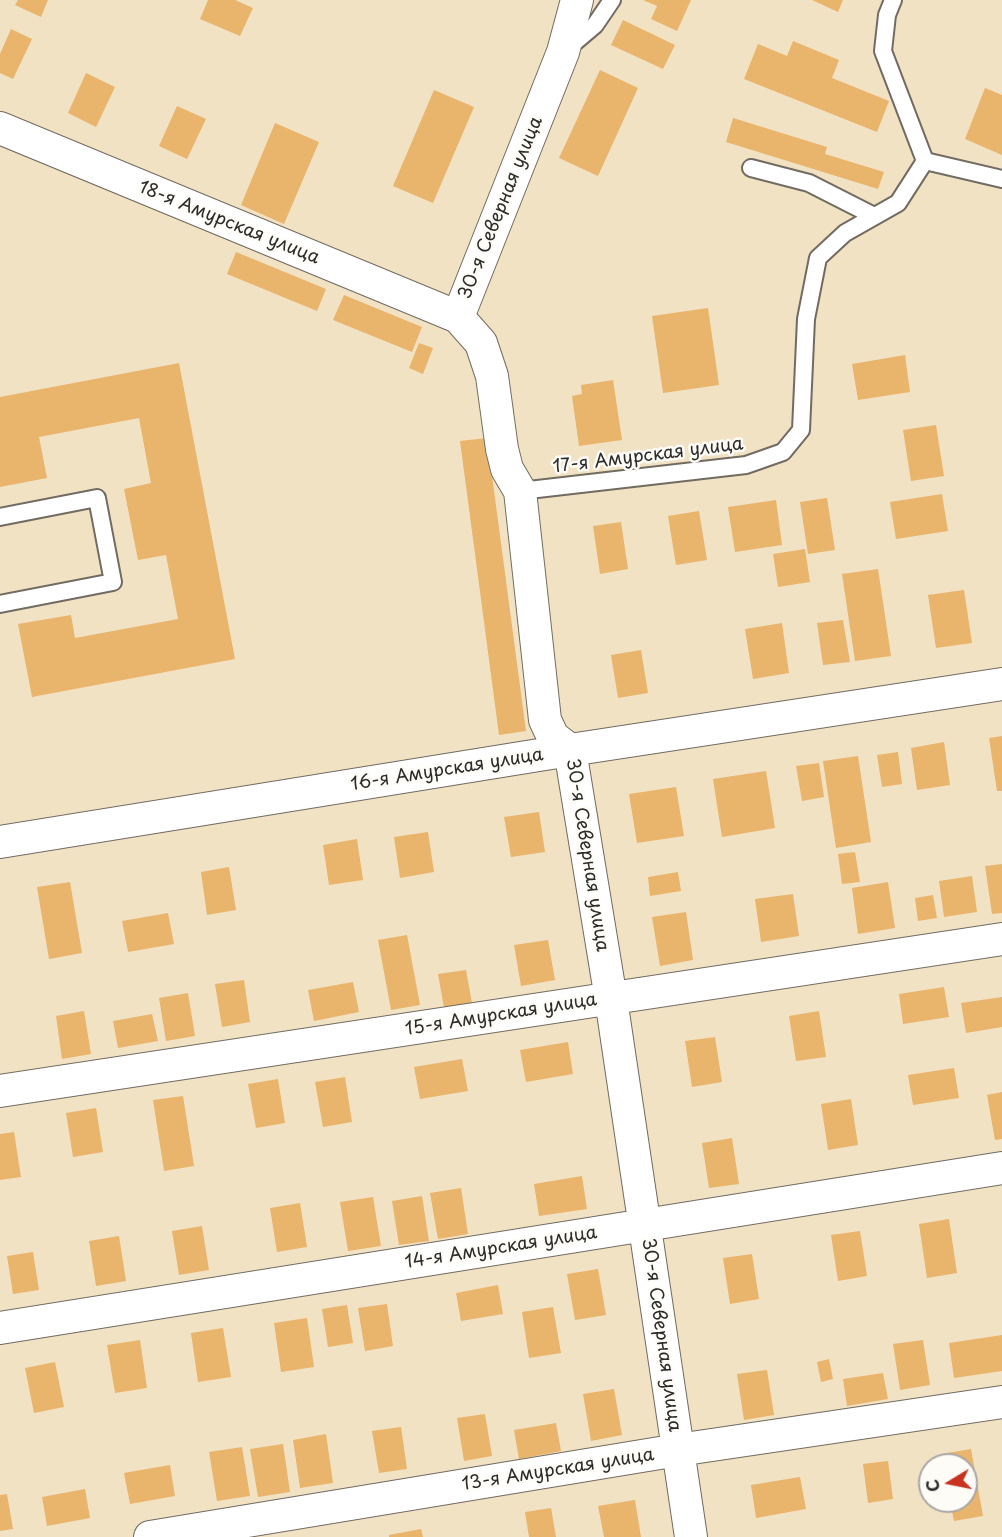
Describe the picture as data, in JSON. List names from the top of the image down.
{
  "streets": {
    "street": [
      "30-я Северная улица",
      "18-я Амурская улица",
      "16-я Амурская улица",
      "15-я Амурская улица",
      "14-я Амурская улица",
      "13-я Амурская улица"
    ],
    "lane": ["17-я Амурская улица"]
  },
  "crossings": [
    ["30-я Северная улица", "18-я Амурская улица"],
    ["30-я Северная улица", "17-я Амурская улица"],
    ["30-я Северная улица", "16-я Амурская улица"],
    ["30-я Северная улица", "15-я Амурская улица"],
    ["30-я Северная улица", "14-я Амурская улица"],
    ["30-я Северная улица", "13-я Амурская улица"]
  ],
  "north": "left"
}
